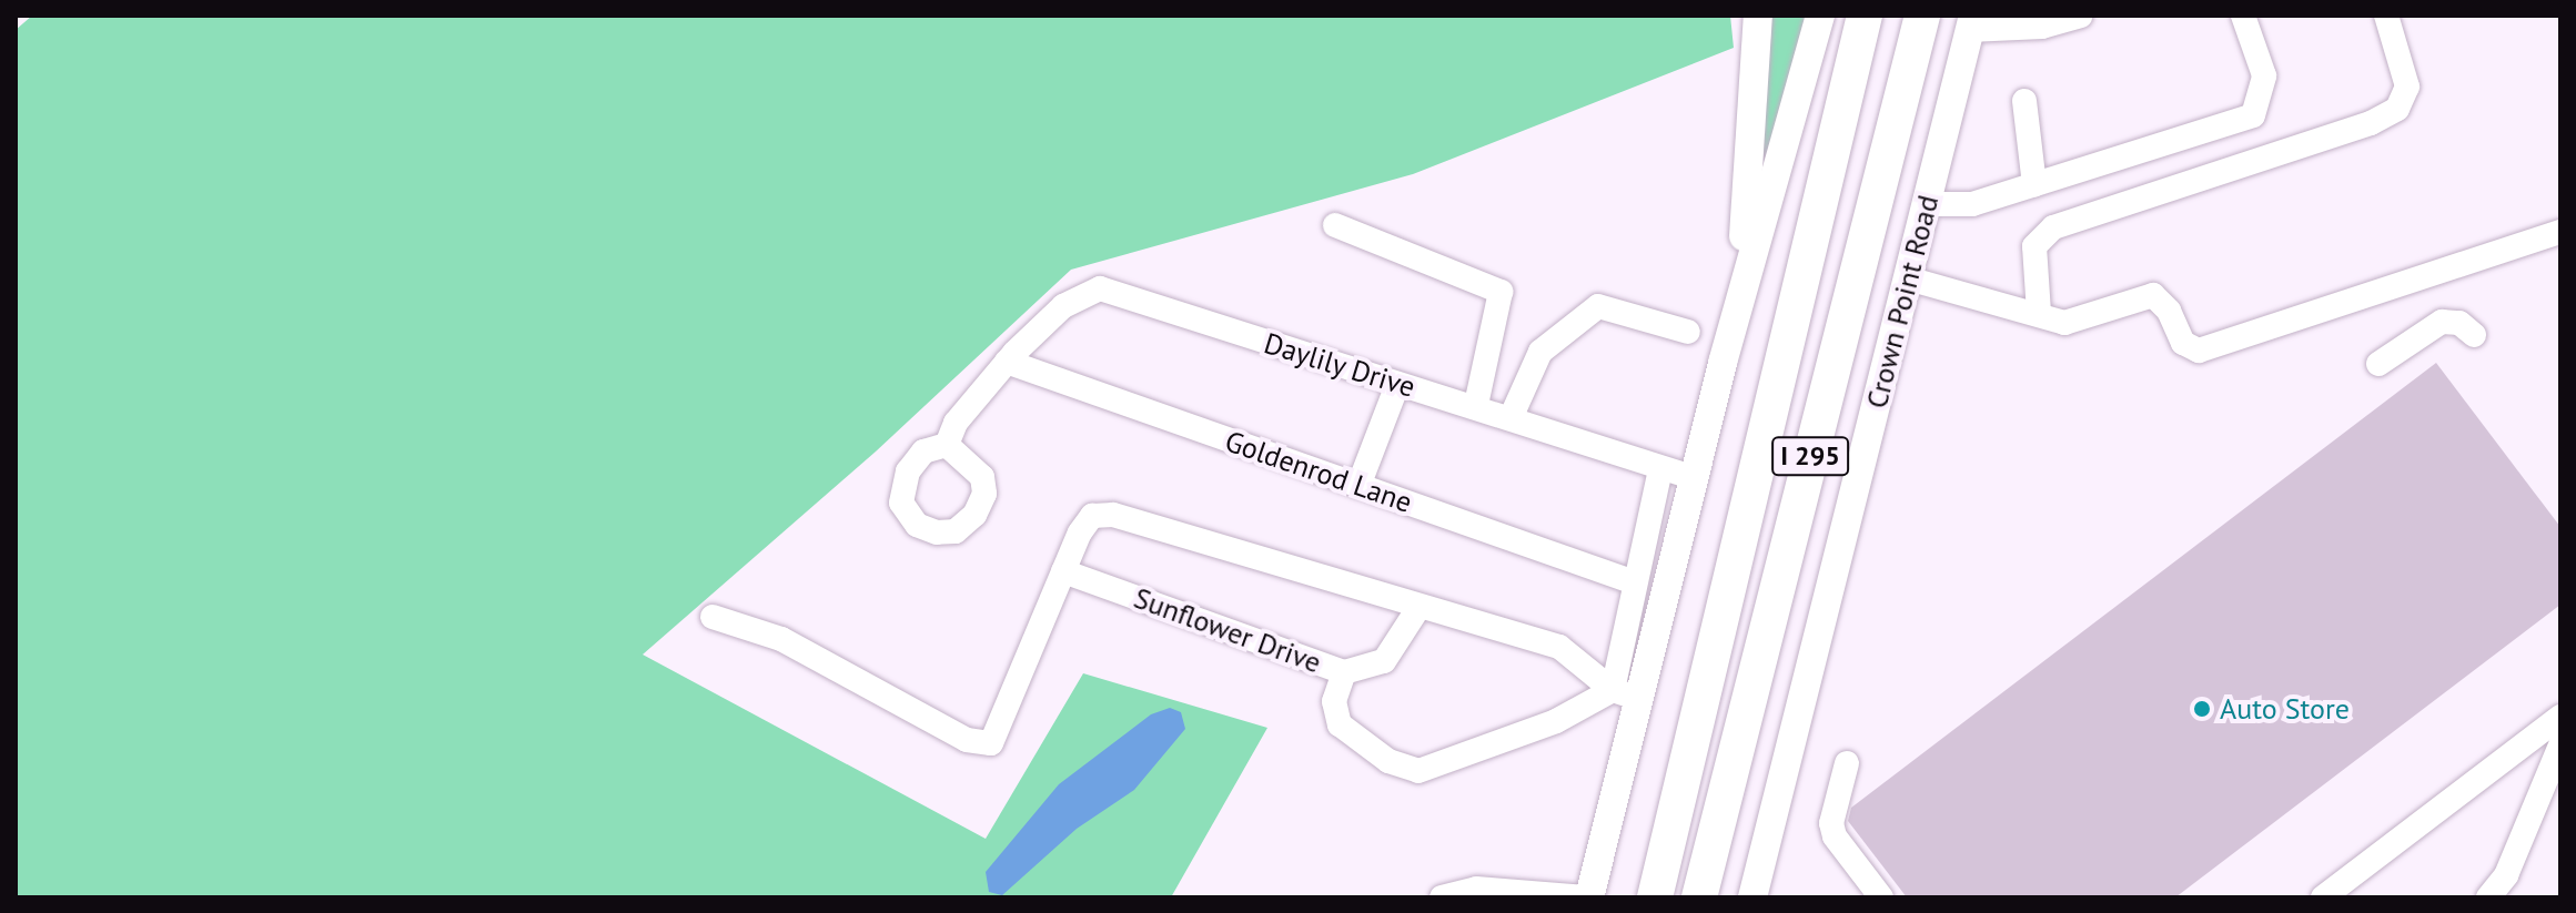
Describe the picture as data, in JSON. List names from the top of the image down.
{
  "streets": {
    "highway": ["I 295"],
    "main road": ["Crown Point Road"],
    "street": ["Daylily Drive", "Goldenrod Lane", "Sunflower Drive"]
  },
  "crossings": [
    ["Daylily Drive", "Goldenrod Lane"]
  ],
  "places": ["Auto Store"]
}
